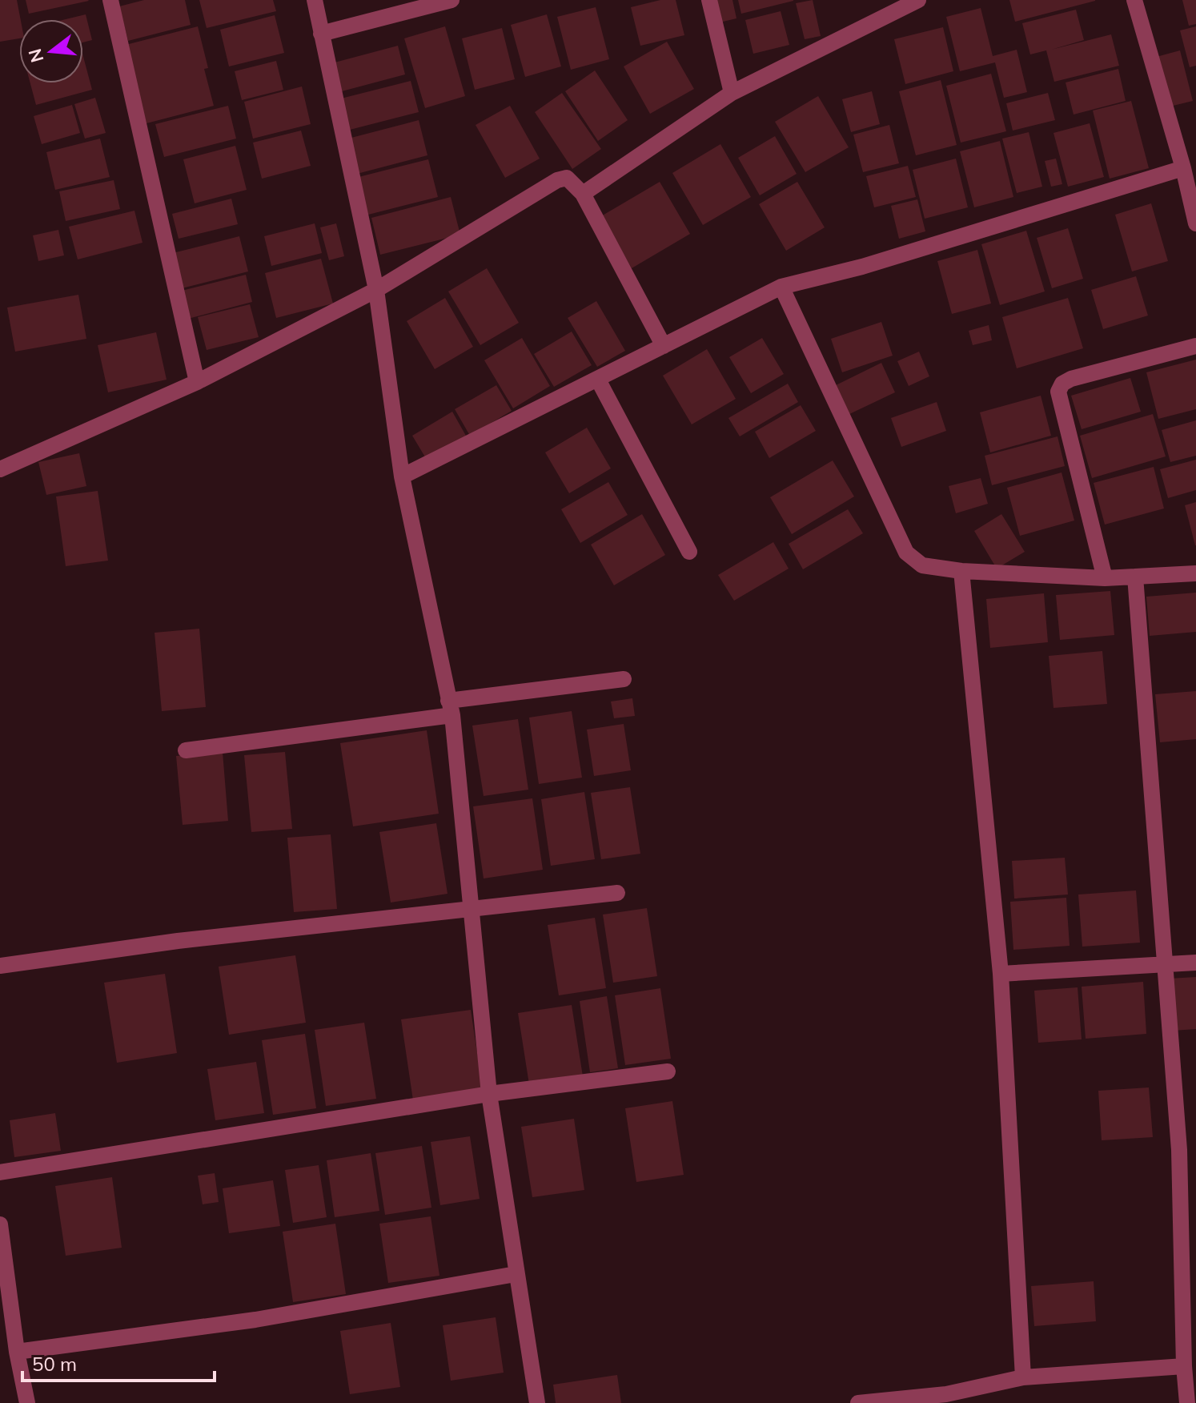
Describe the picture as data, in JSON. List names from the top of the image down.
{
  "scale_bar": "50 m",
  "north": "left"
}
